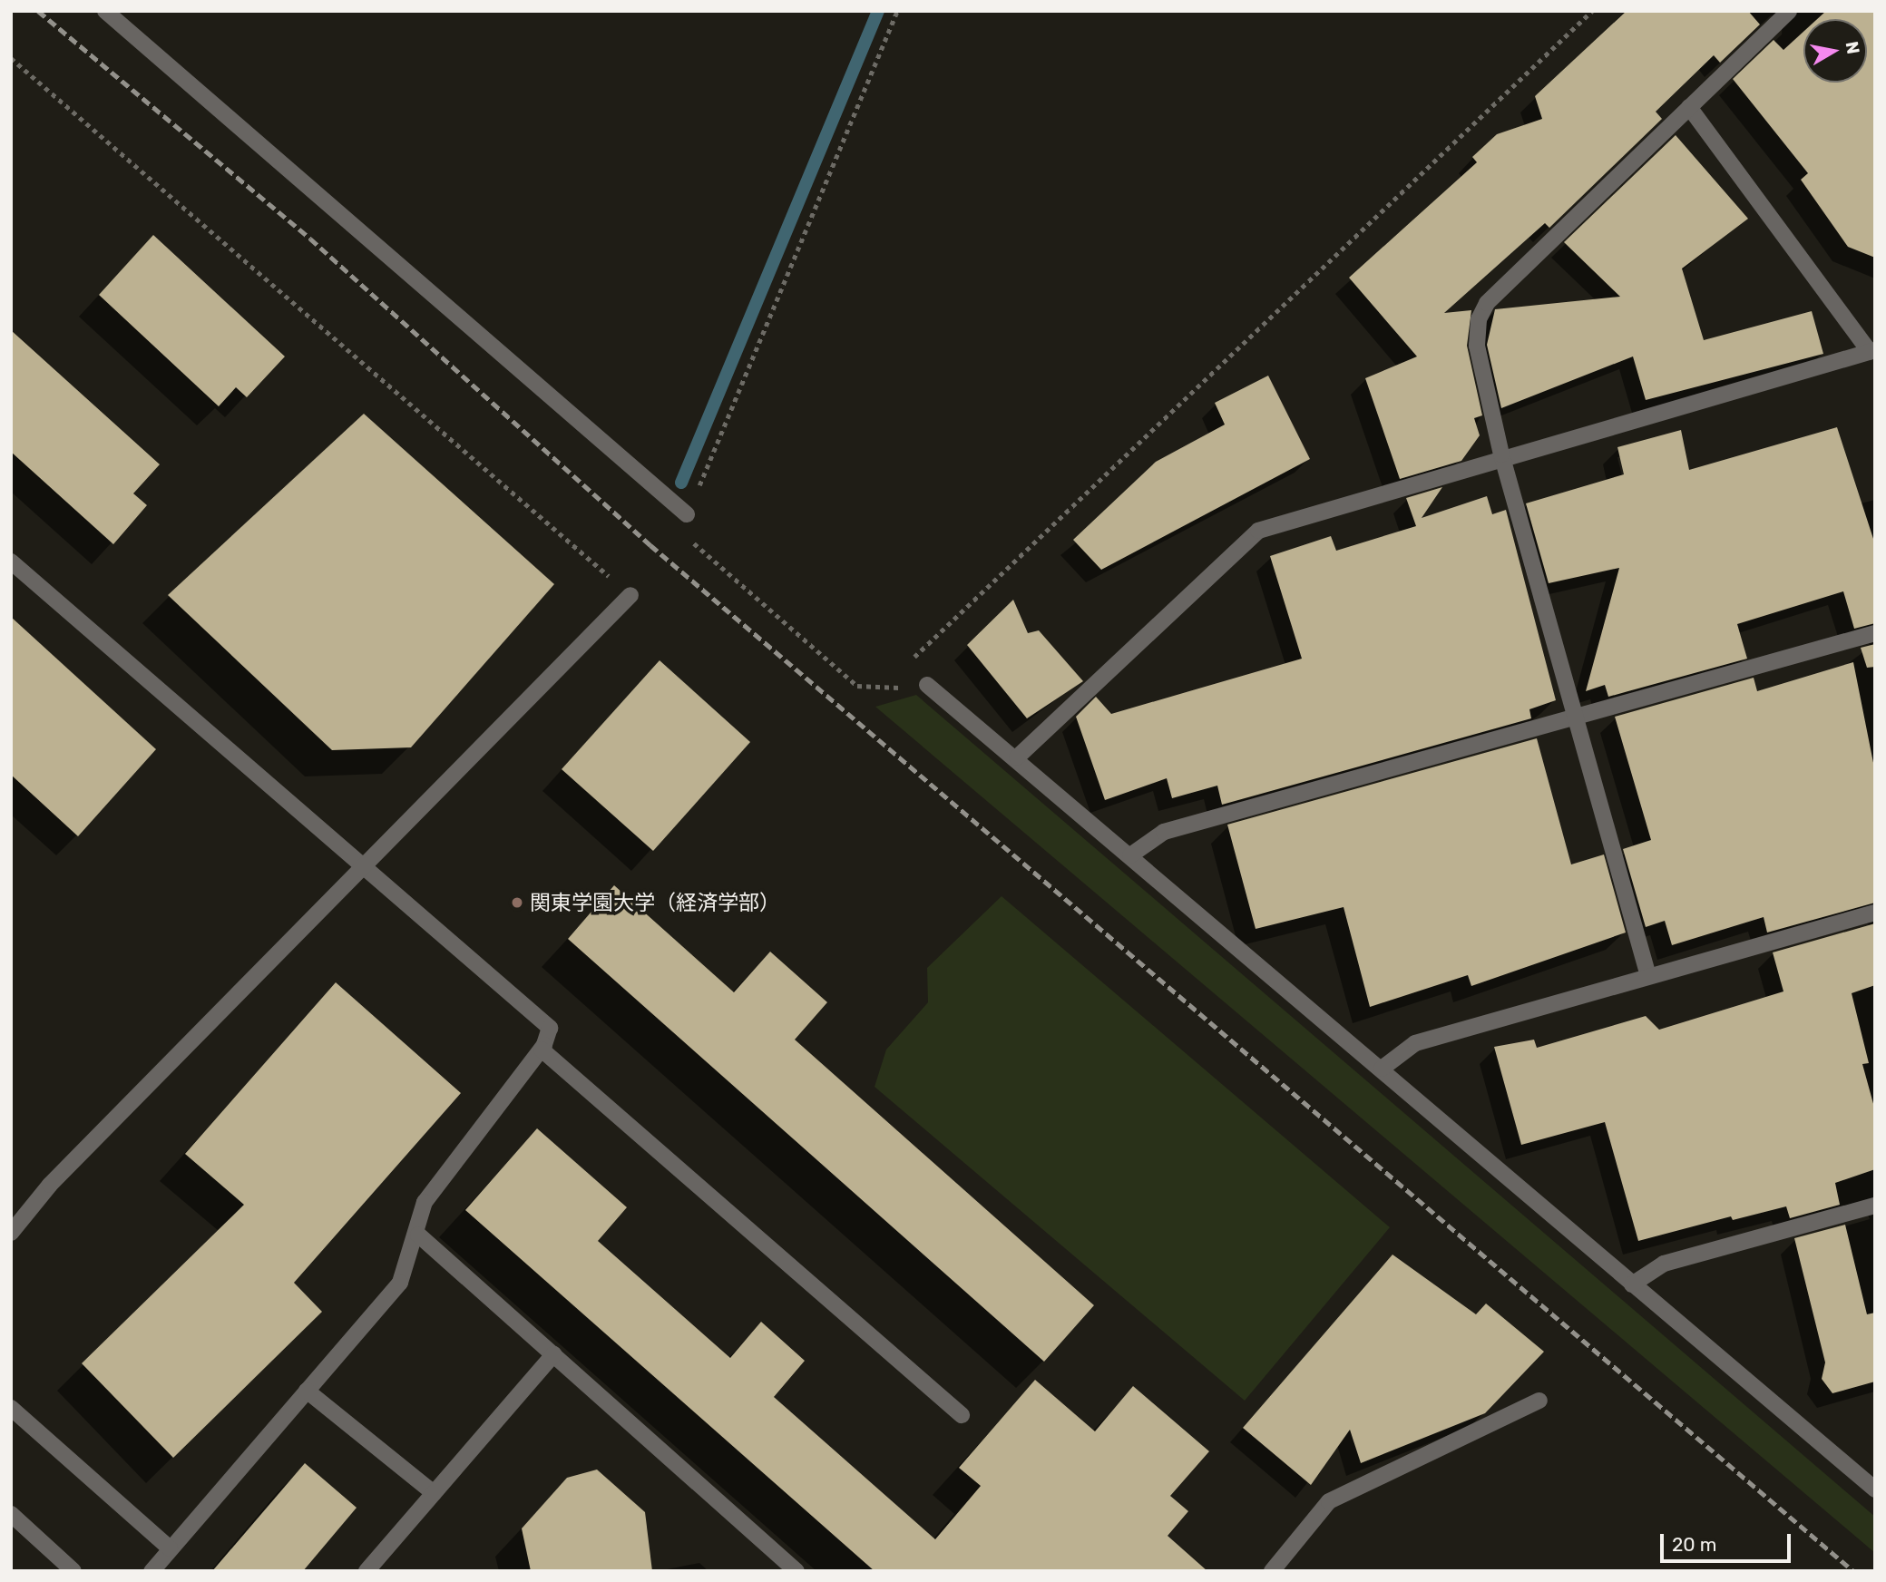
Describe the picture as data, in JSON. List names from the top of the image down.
{
  "places": ["関東学園大学（経済学部）"],
  "scale_bar": "20 m",
  "north": "right"
}
